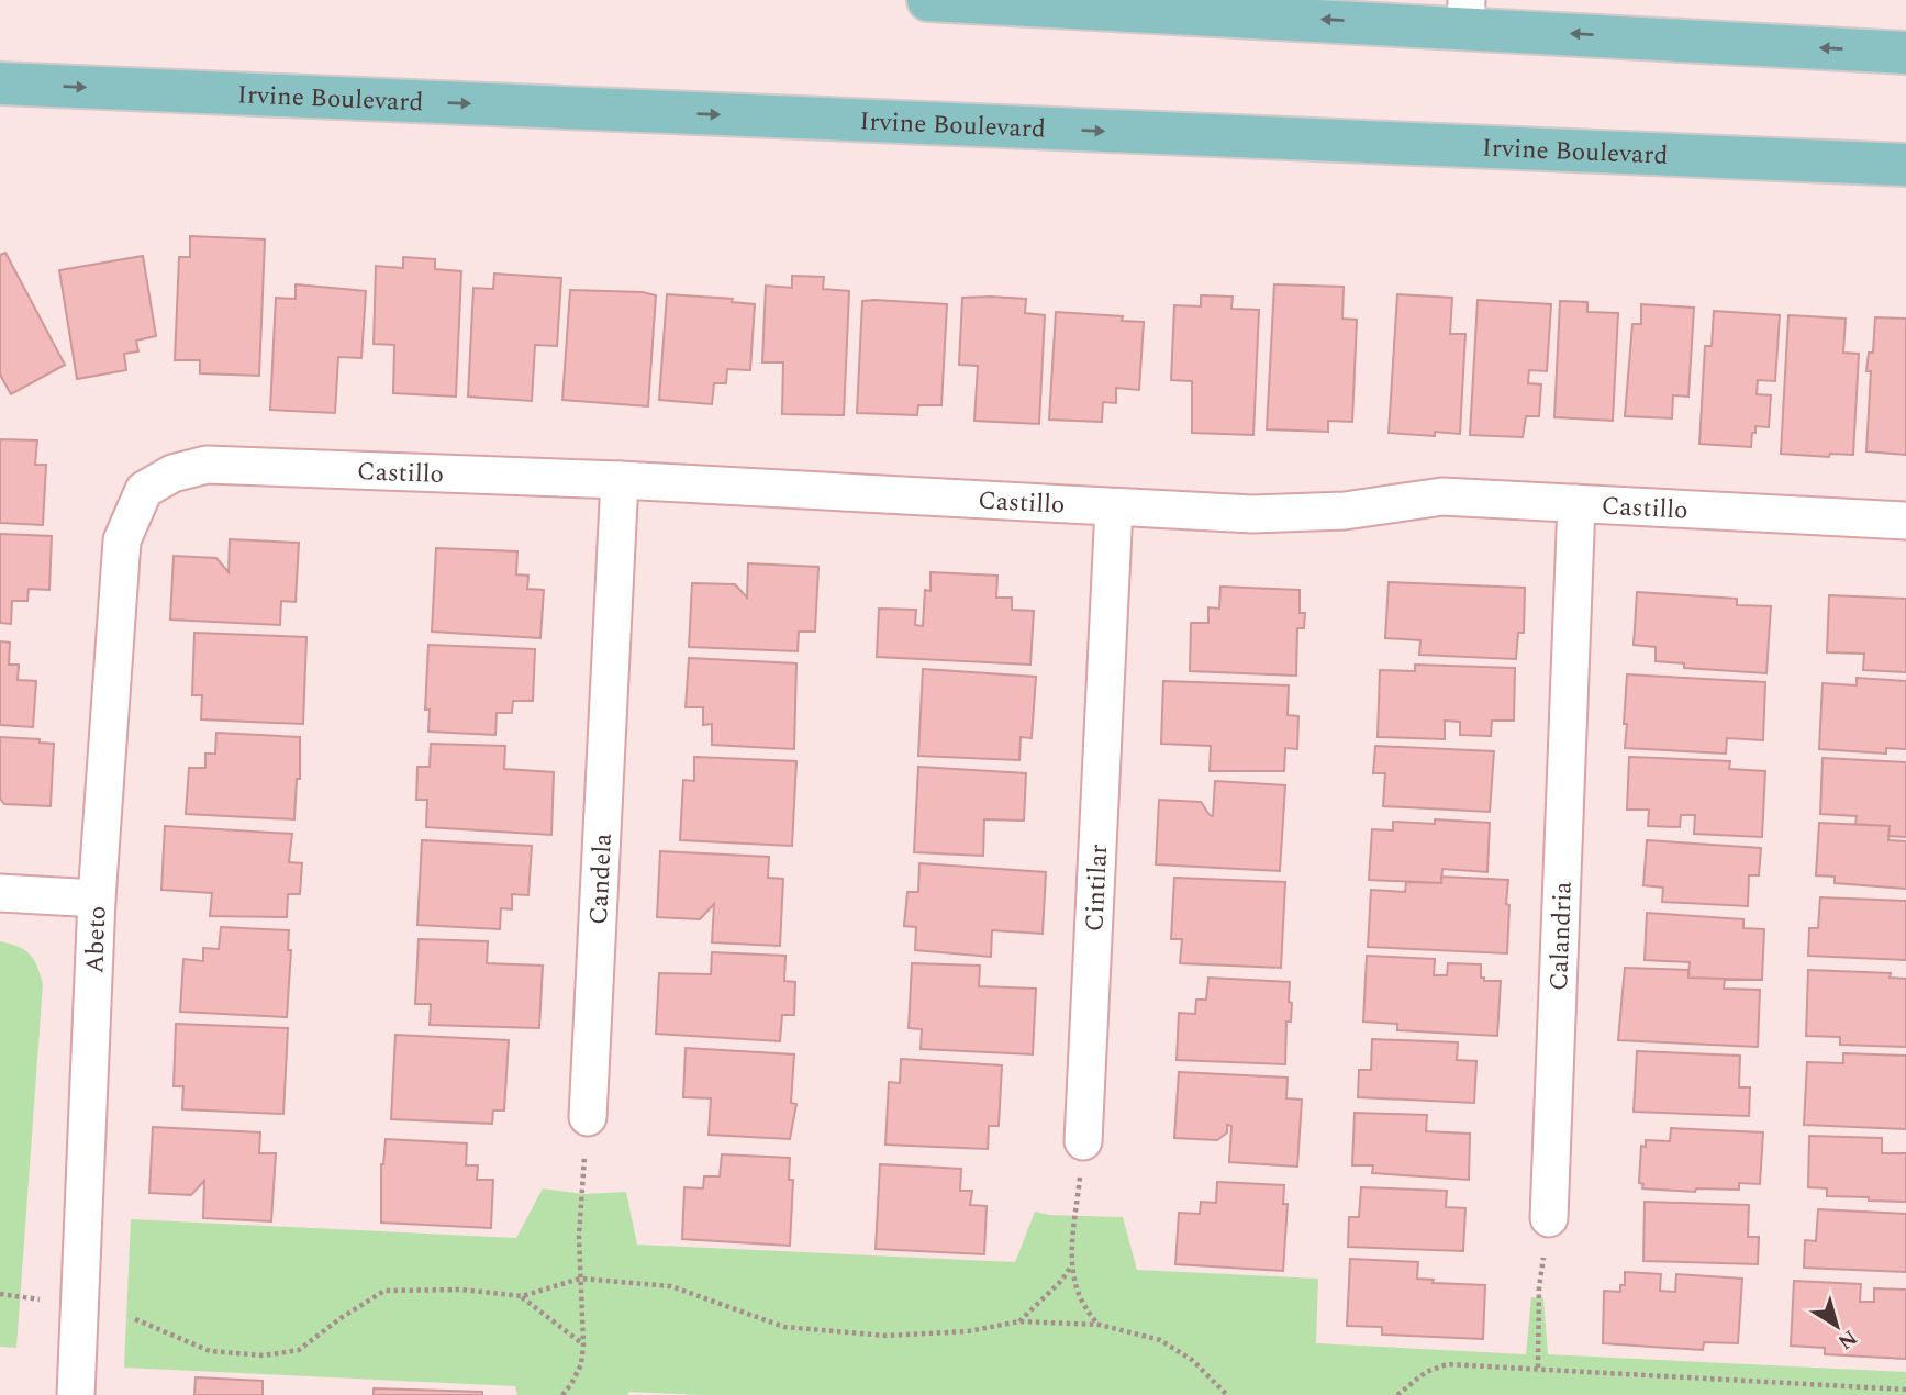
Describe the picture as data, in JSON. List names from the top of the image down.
{
  "streets": {
    "main road": ["Irvine Boulevard"],
    "street": [
      "Castillo",
      "Candela",
      "Cintilar",
      "Calandria",
      "Abeto"
    ]
  },
  "crossings": [
    ["Castillo", "Candela"],
    ["Castillo", "Cintilar"],
    ["Castillo", "Calandria"],
    ["Castillo", "Abeto"]
  ],
  "north": "bottom right"
}
